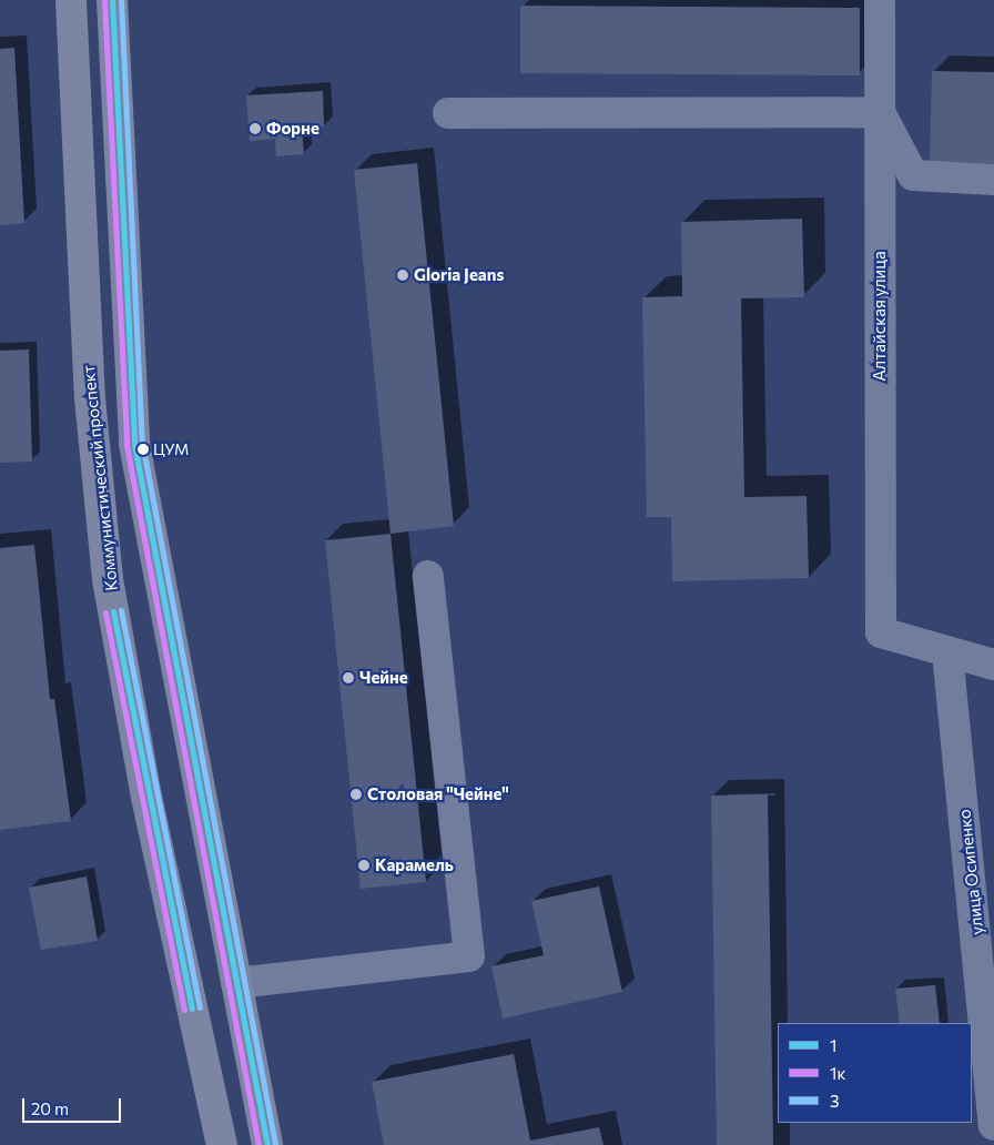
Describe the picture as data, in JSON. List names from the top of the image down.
{
  "streets": {
    "main road": ["Коммунистический проспект"],
    "street": ["Алтайская улица", "улица Осипенко"]
  },
  "crossings": [
    ["Алтайская улица", "улица Осипенко"]
  ],
  "places": [
    "Форне",
    "Gloria Jeans",
    "ЦУМ",
    "Чейне",
    "Столовая \"Чейне\"",
    "Карамель"
  ],
  "lines": ["transit line 1", "transit line 1к", "transit line 3"],
  "legend": ["1", "1к", "3"],
  "scale_bar": "20 m"
}
